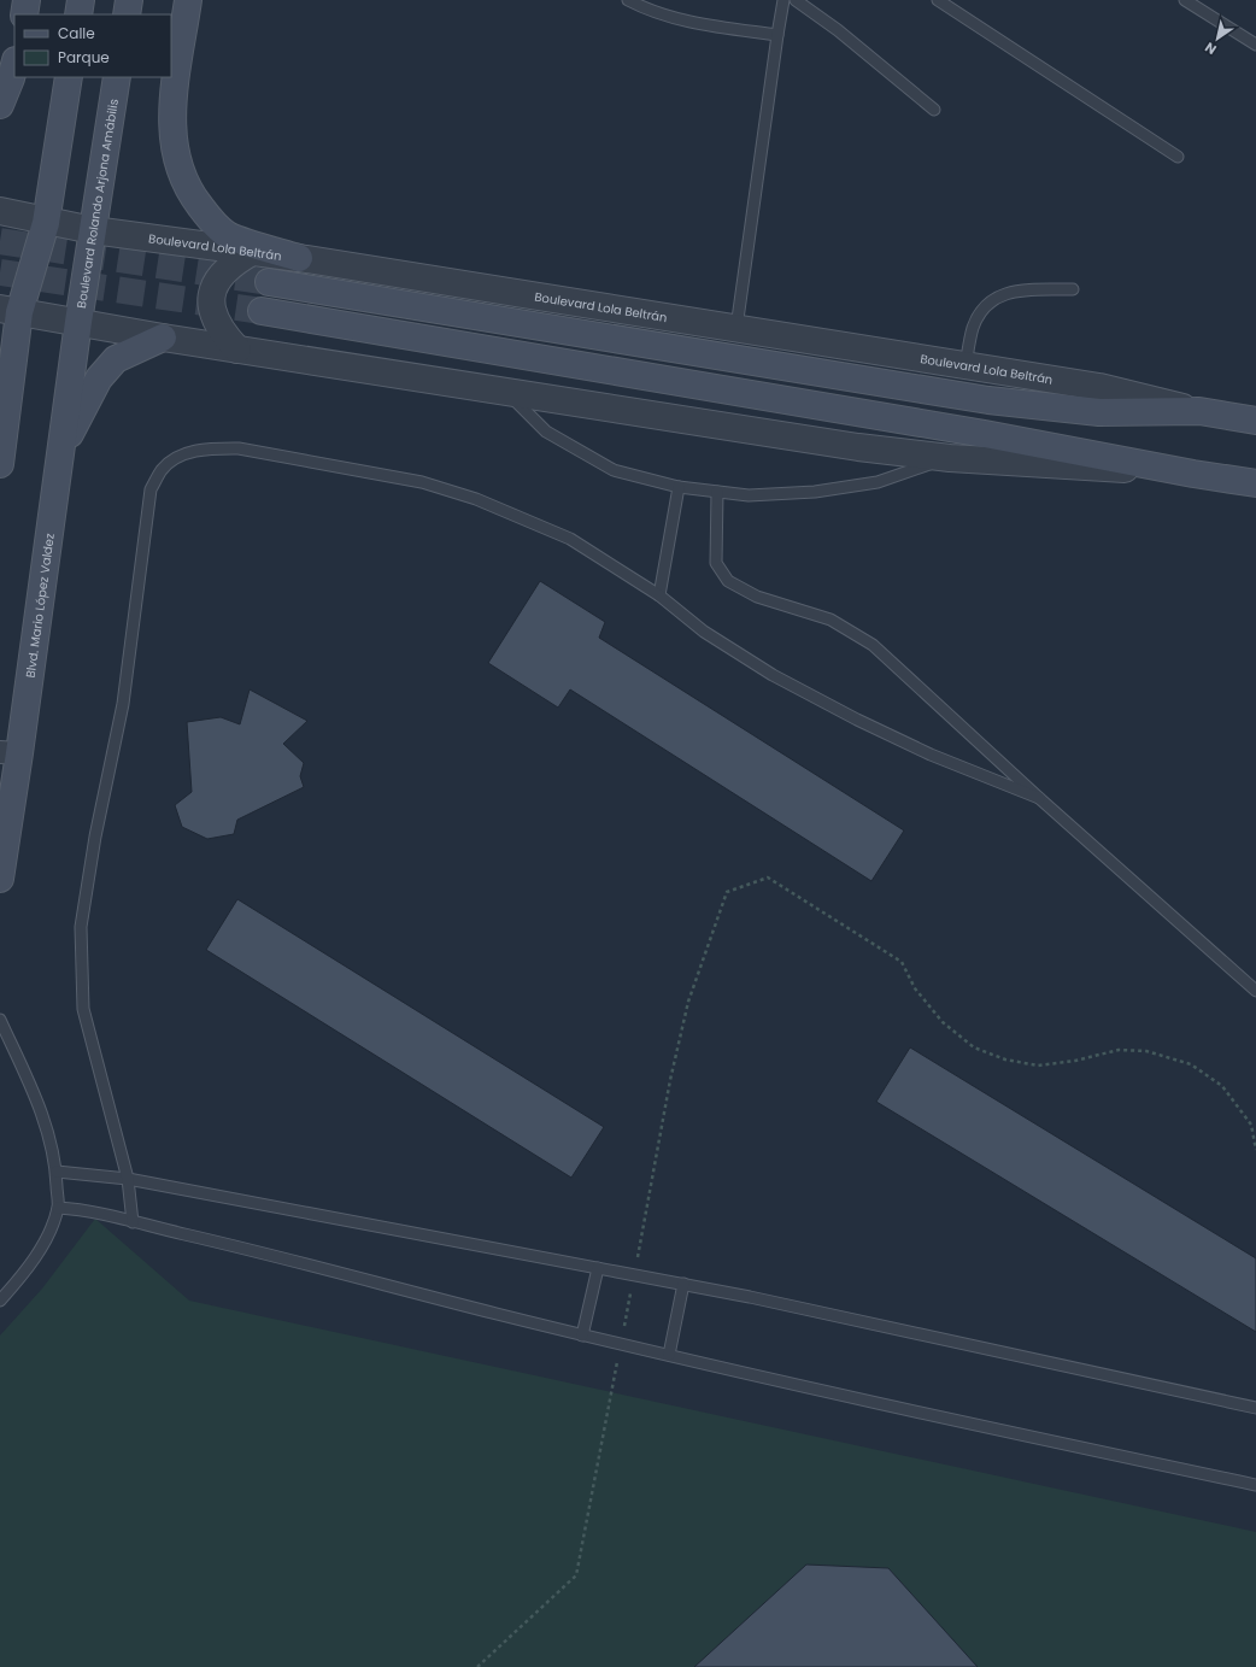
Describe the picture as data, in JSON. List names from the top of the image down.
{
  "streets": {
    "main road": ["Boulevard Rolando Arjona Amábilis", "Boulevard Lola Beltrán", "Blvd. Mario López Valdez"]
  },
  "crossings": [
    ["Boulevard Rolando Arjona Amábilis", "Boulevard Lola Beltrán"],
    ["Boulevard Rolando Arjona Amábilis", "Blvd. Mario López Valdez"]
  ],
  "legend": ["Calle", "Parque"],
  "north": "bottom left"
}
